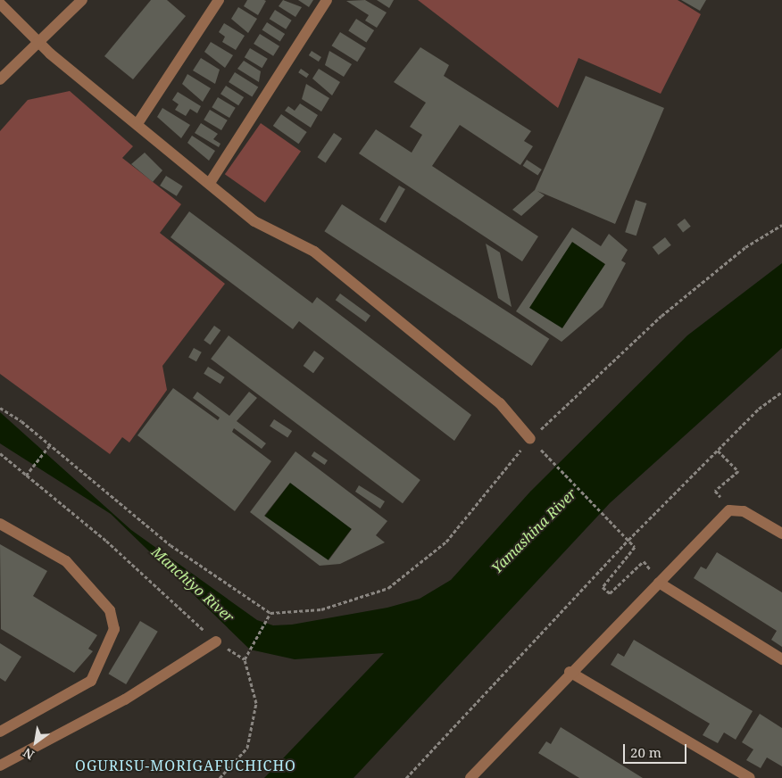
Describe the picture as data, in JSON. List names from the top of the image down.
{
  "districts": ["OGURISU-MORIGAFUCHICHO"],
  "water": ["Yamashina River", "Manchiyo River"],
  "scale_bar": "20 m",
  "north": "bottom left"
}
